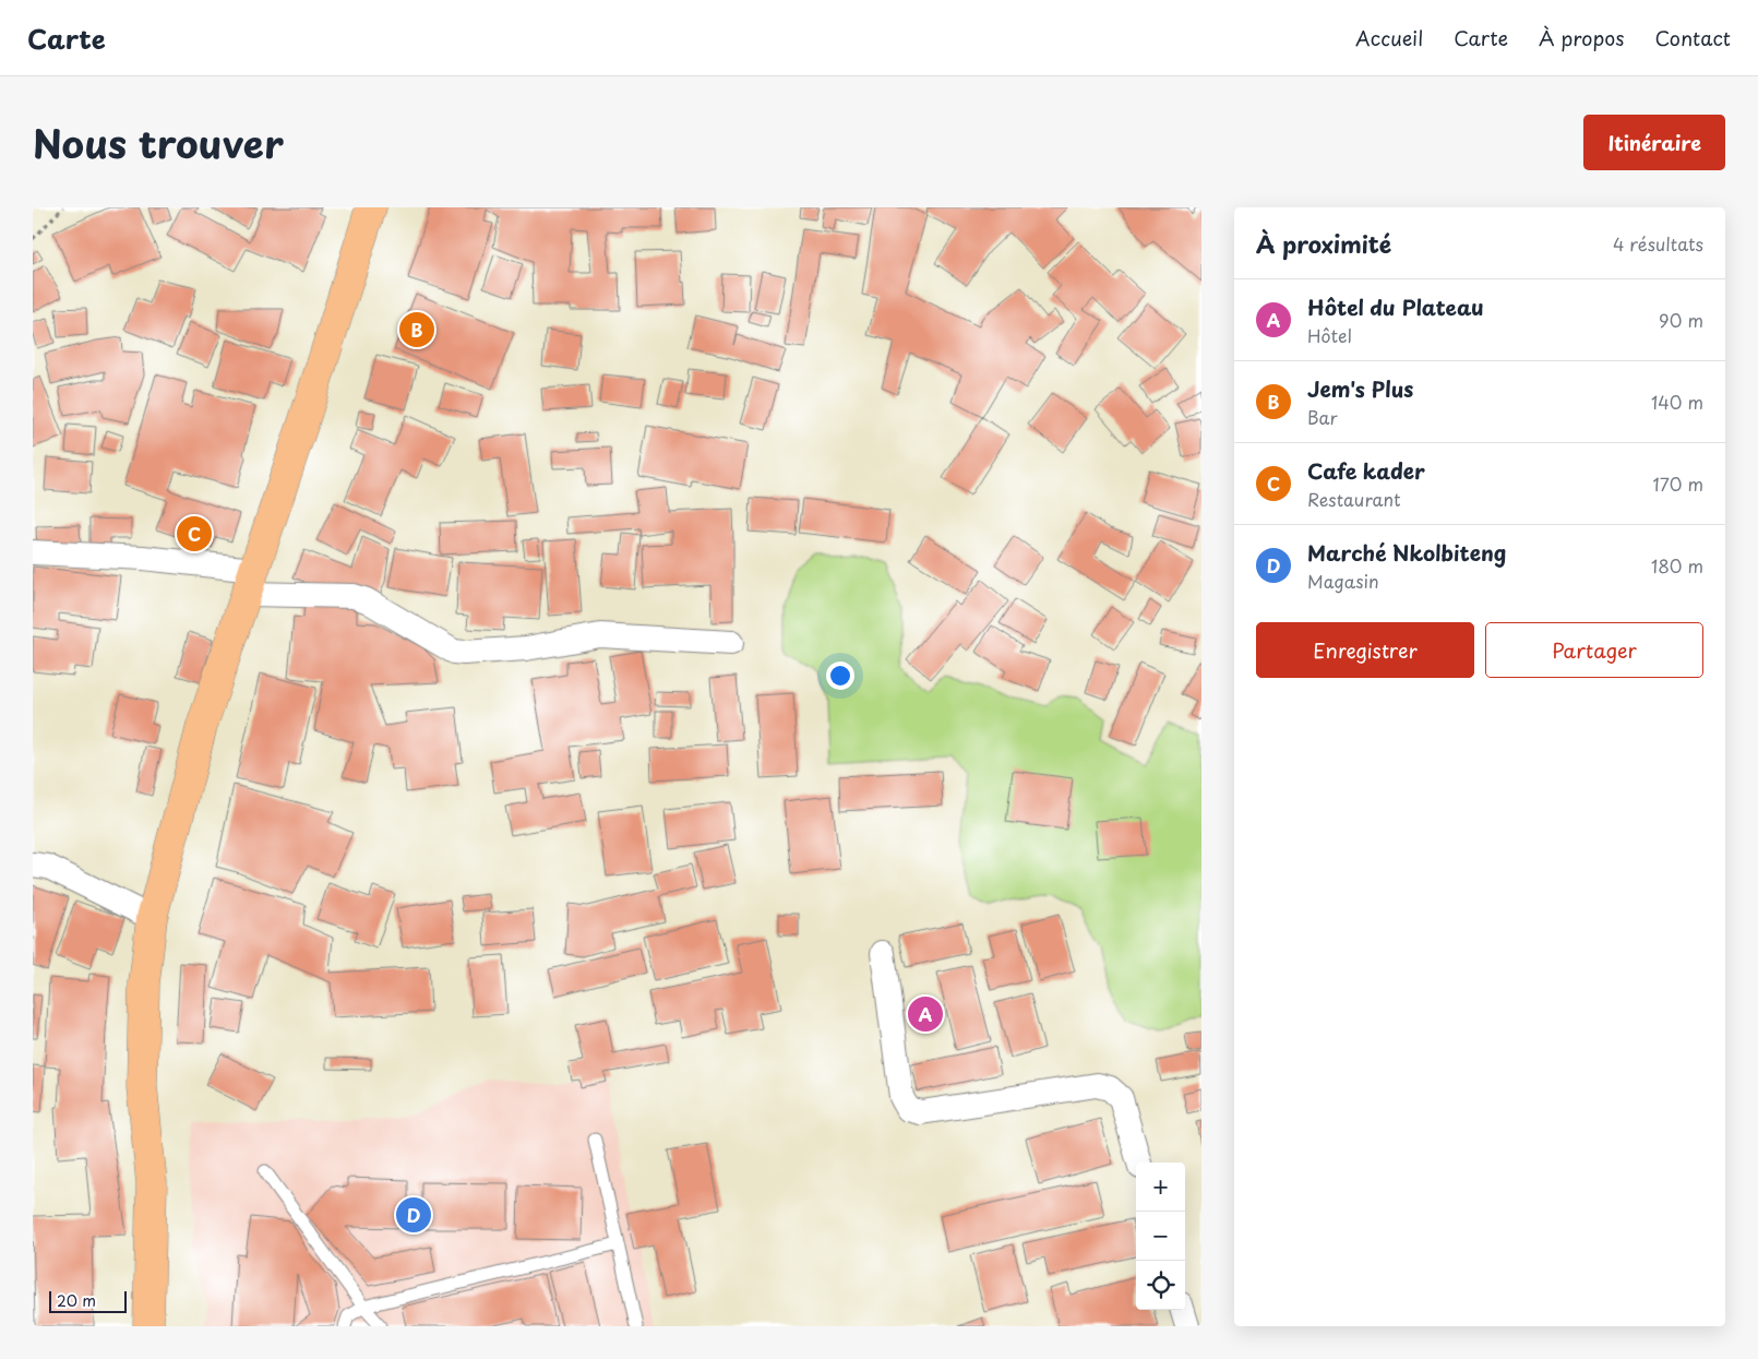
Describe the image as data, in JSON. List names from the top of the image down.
{
  "scale_bar": "20 m",
  "page": {
    "header": "Carte",
    "nav": [
      "Accueil",
      "Carte",
      "À propos",
      "Contact"
    ],
    "title": "Nous trouver",
    "buttons": [
      "Itinéraire",
      ["Enregistrer", "Partager"]
    ],
    "heading": ["À proximité", "4 résultats"],
    "list": [
      {
        "mark": "A",
        "name": "Hôtel du Plateau",
        "note": "Hôtel",
        "value": "90 m"
      },
      {
        "mark": "B",
        "name": "Jem's Plus",
        "note": "Bar",
        "value": "140 m"
      },
      {
        "mark": "C",
        "name": "Cafe kader",
        "note": "Restaurant",
        "value": "170 m"
      },
      {
        "mark": "D",
        "name": "Marché Nkolbiteng",
        "note": "Magasin",
        "value": "180 m"
      }
    ],
    "pins": [
      "B",
      "C",
      "A",
      "D"
    ],
    "map_buttons": ["+", "−"],
    "scale": "20 m"
  }
}
